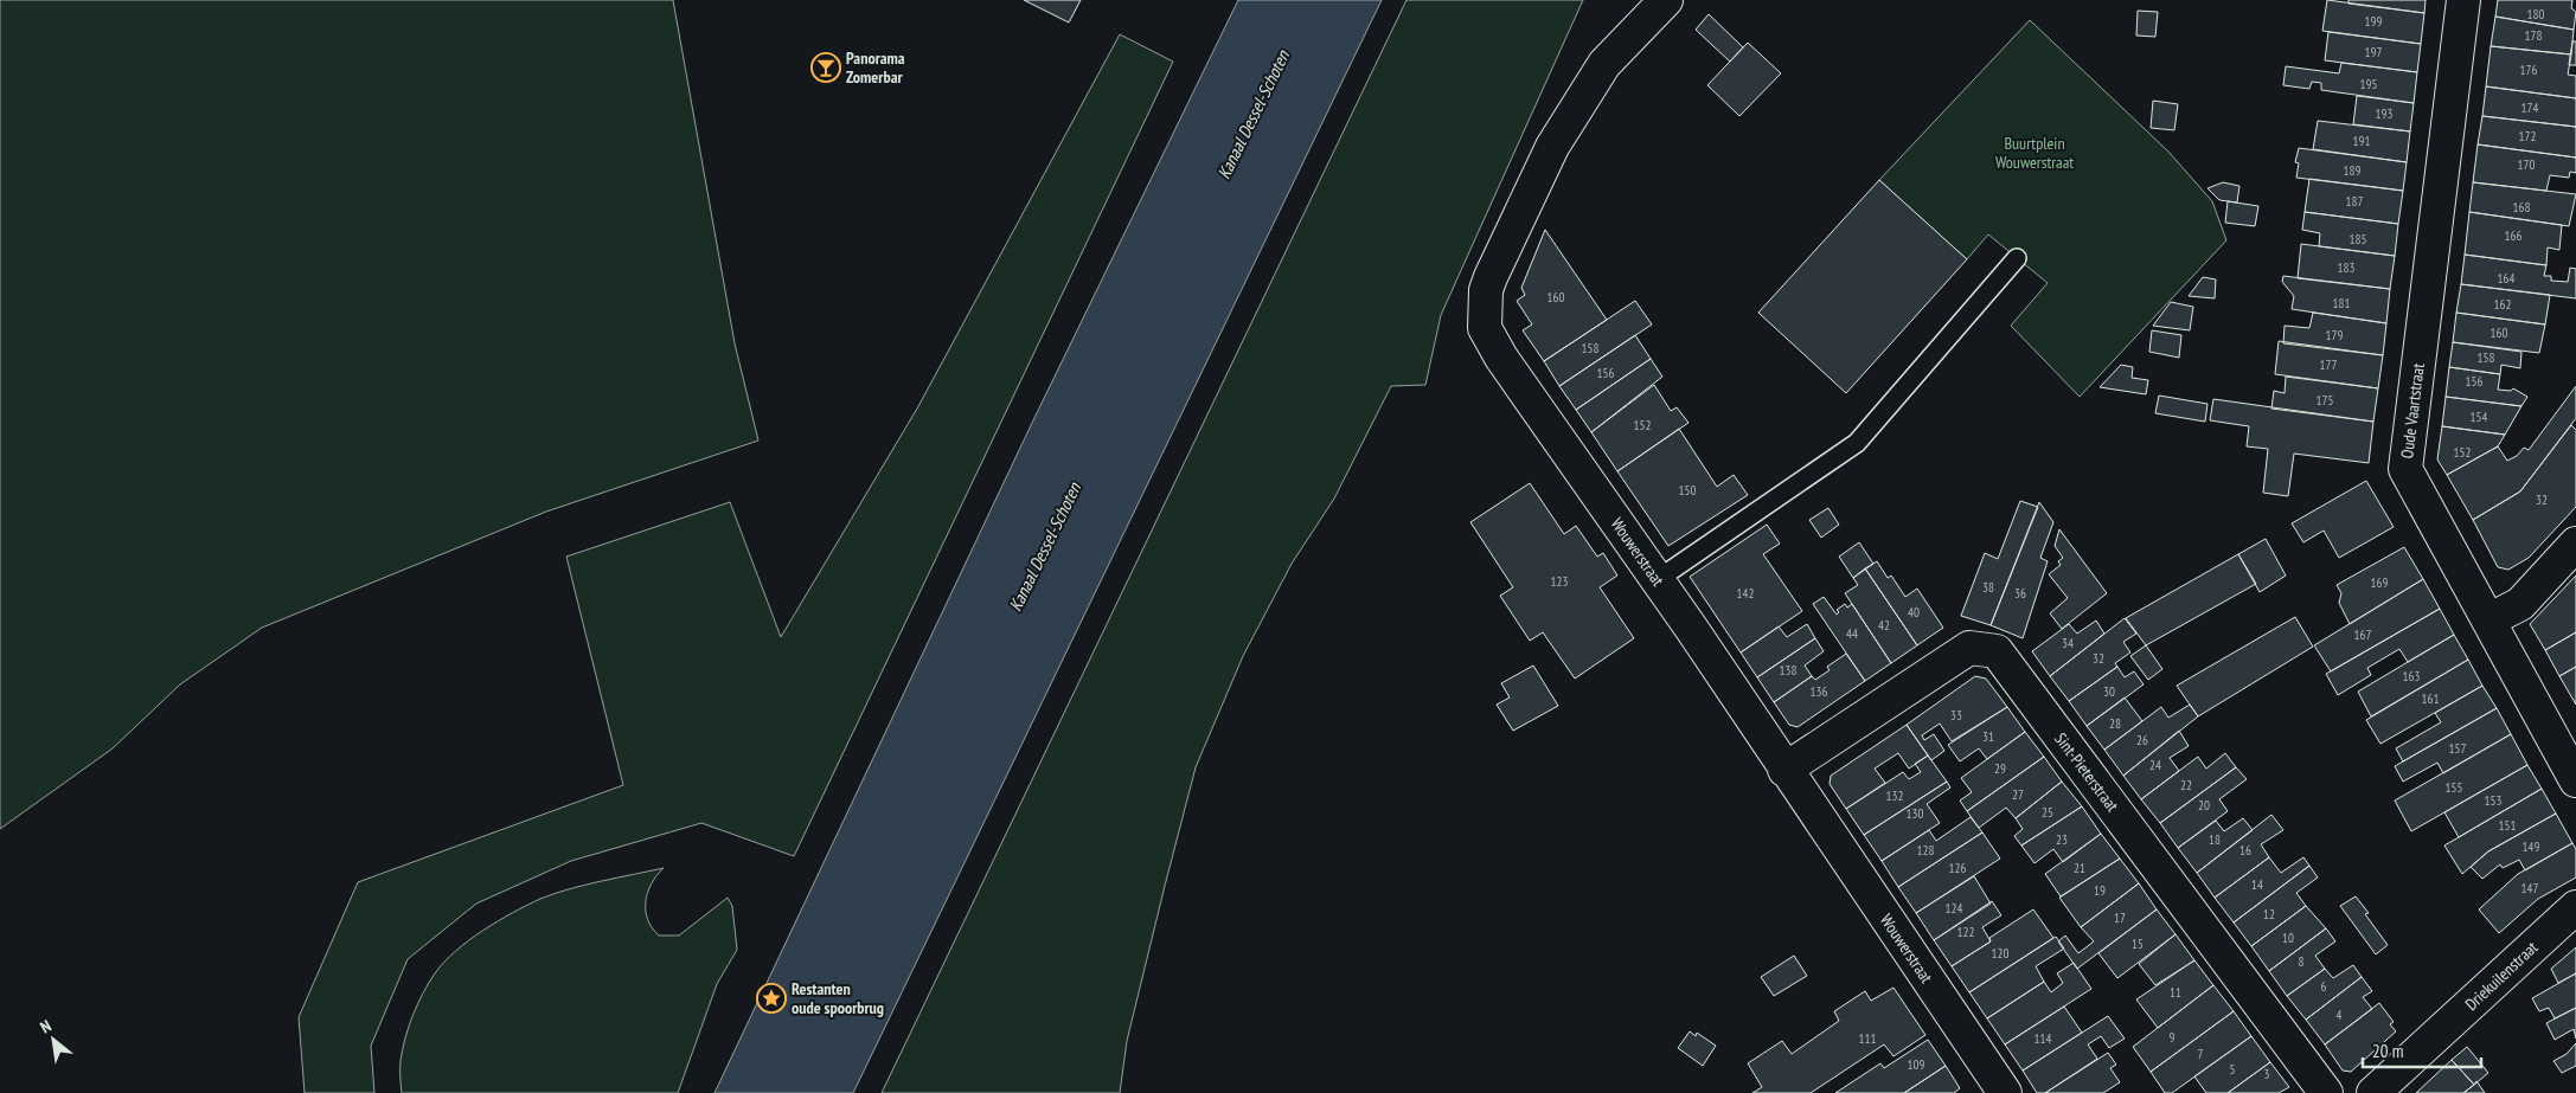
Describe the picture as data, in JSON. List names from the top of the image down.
{
  "streets": {
    "street": [
      "Oude Vaartstraat",
      "Wouwerstraat",
      "Sint-Pieterstraat",
      "Driekuilenstraat"
    ]
  },
  "crossings": [
    ["Wouwerstraat", "Sint-Pieterstraat"]
  ],
  "water": ["Kanaal Dessel-Schoten"],
  "parks": ["Buurtplein Wouwerstraat"],
  "places": {
    "bar": ["Panorama Zomerbar"],
    "place": ["Restanten oude spoorbrug"]
  },
  "house_numbers": [
    "180",
    "199",
    "178",
    "197",
    "176",
    "195",
    "174",
    "193",
    "172",
    "191",
    "170",
    "189",
    "187",
    "168",
    "166",
    "185",
    "183",
    "164",
    "160",
    "181",
    "162",
    "160",
    "179",
    "158",
    "158",
    "177",
    "156",
    "156",
    "175",
    "154",
    "152",
    "152",
    "150",
    "32",
    "123",
    "169",
    "38",
    "142",
    "36",
    "40",
    "42",
    "44",
    "167",
    "34",
    "32",
    "138",
    "163",
    "136",
    "30",
    "161",
    "33",
    "28",
    "31",
    "26",
    "157",
    "24",
    "29",
    "22",
    "155",
    "27",
    "132",
    "153",
    "20",
    "25",
    "130",
    "151",
    "23",
    "18",
    "149",
    "128",
    "16",
    "126",
    "21",
    "14",
    "147",
    "19",
    "124",
    "12",
    "17",
    "122",
    "10",
    "15",
    "120",
    "8",
    "6",
    "11",
    "4",
    "9",
    "111",
    "114",
    "7",
    "109",
    "5",
    "3"
  ],
  "scale_bar": "20 m",
  "north": "top left"
}
